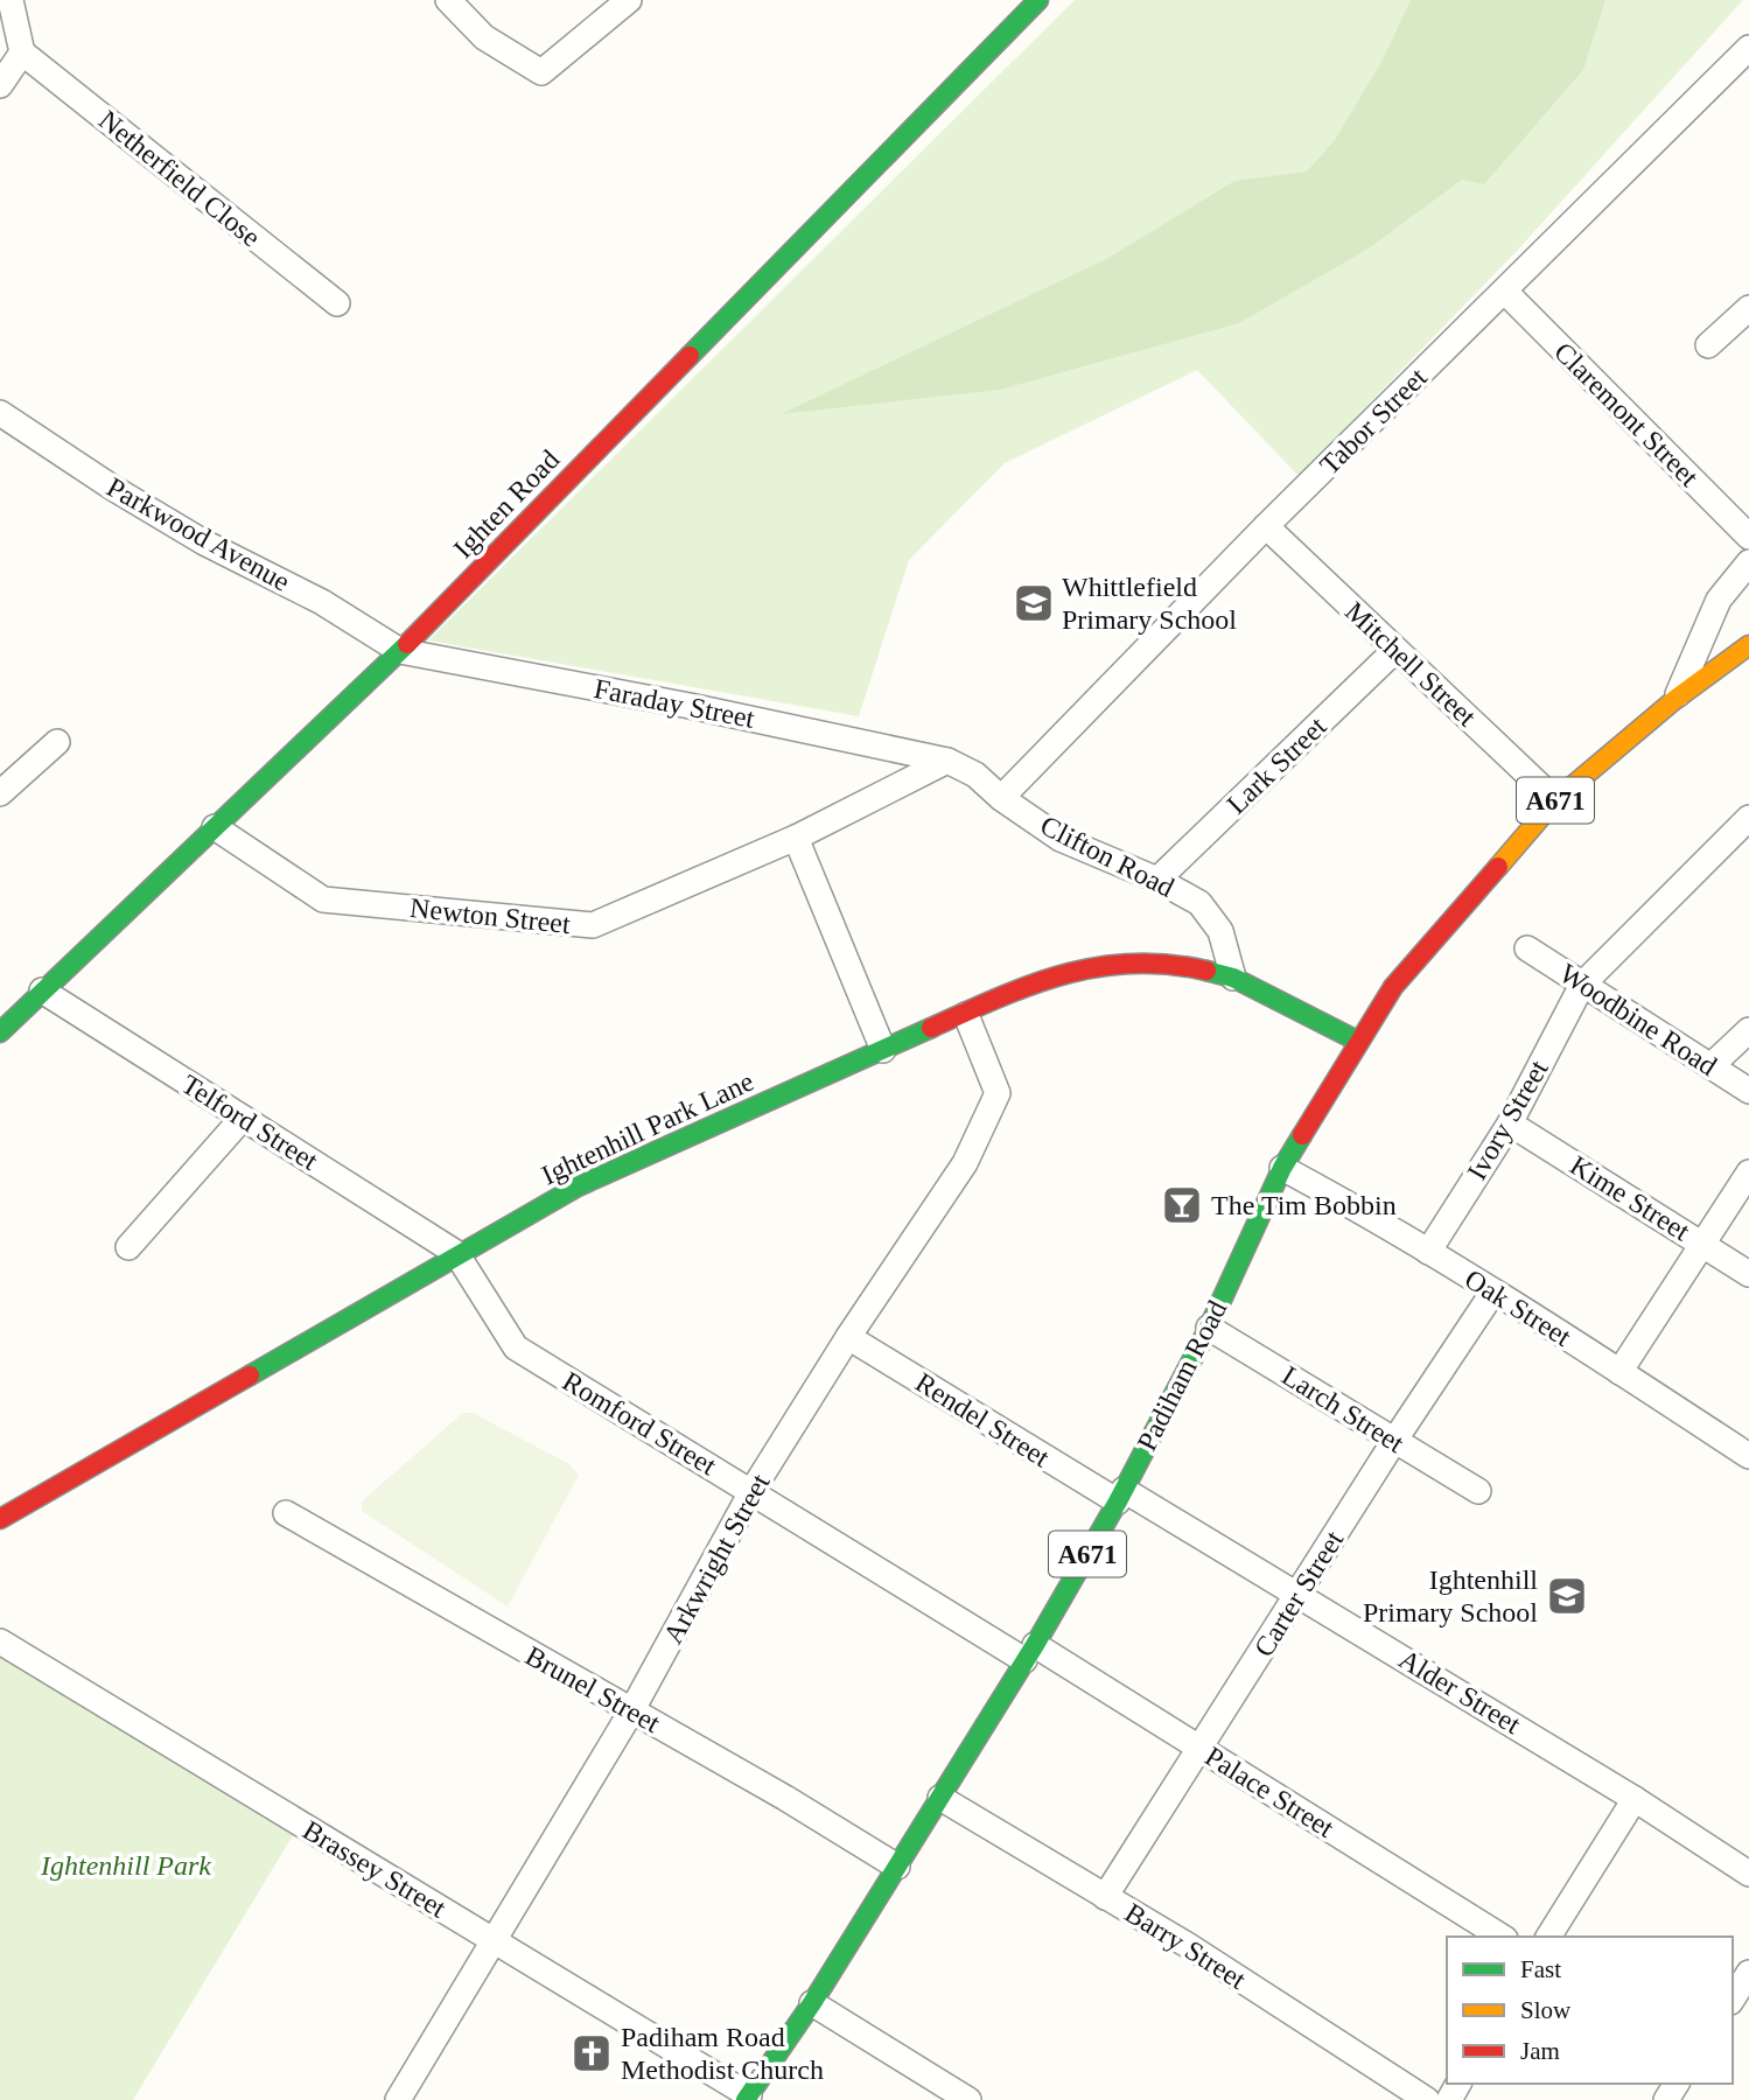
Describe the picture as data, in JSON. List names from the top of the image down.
{
  "streets": {
    "street": [
      "Netherfield Close",
      "Claremont Street",
      "Tabor Street",
      "Ighten Road",
      "Parkwood Avenue",
      "Mitchell Street",
      "Faraday Street",
      "Lark Street",
      "A671",
      "Clifton Road",
      "Newton Street",
      "Woodbine Road",
      "Ivory Street",
      "Telford Street",
      "Ightenhill Park Lane",
      "Kime Street",
      "Oak Street",
      "Padiham Road",
      "Larch Street",
      "Rendel Street",
      "Romford Street",
      "Arkwright Street",
      "Carter Street",
      "Brunel Street",
      "Alder Street",
      "Palace Street",
      "Brassey Street",
      "Barry Street"
    ]
  },
  "crossings": [
    ["Claremont Street", "Tabor Street"],
    ["Tabor Street", "Mitchell Street"],
    ["Tabor Street", "Clifton Road"],
    ["Ighten Road", "Parkwood Avenue"],
    ["Ighten Road", "Faraday Street"],
    ["Ighten Road", "Newton Street"],
    ["Ighten Road", "Telford Street"],
    ["Parkwood Avenue", "Faraday Street"],
    ["Mitchell Street", "Lark Street"],
    ["Mitchell Street", "Padiham Road"],
    ["Faraday Street", "Clifton Road"],
    ["Faraday Street", "Newton Street"],
    ["Lark Street", "Clifton Road"],
    ["Clifton Road", "Newton Street"],
    ["Clifton Road", "Ightenhill Park Lane"],
    ["Woodbine Road", "Ivory Street"],
    ["Ivory Street", "Kime Street"],
    ["Ivory Street", "Oak Street"],
    ["Telford Street", "Ightenhill Park Lane"],
    ["Telford Street", "Romford Street"],
    ["Ightenhill Park Lane", "Padiham Road"],
    ["Ightenhill Park Lane", "Romford Street"],
    ["Ightenhill Park Lane", "Arkwright Street"],
    ["Oak Street", "Padiham Road"],
    ["Oak Street", "Carter Street"],
    ["Padiham Road", "Larch Street"],
    ["Padiham Road", "Rendel Street"],
    ["Padiham Road", "Romford Street"],
    ["Padiham Road", "Brunel Street"],
    ["Padiham Road", "Alder Street"],
    ["Padiham Road", "Palace Street"],
    ["Padiham Road", "Brassey Street"],
    ["Padiham Road", "Barry Street"],
    ["Larch Street", "Carter Street"],
    ["Rendel Street", "Arkwright Street"],
    ["Rendel Street", "Alder Street"],
    ["Romford Street", "Arkwright Street"],
    ["Romford Street", "Palace Street"],
    ["Arkwright Street", "Brunel Street"],
    ["Arkwright Street", "Brassey Street"],
    ["Carter Street", "Alder Street"],
    ["Carter Street", "Palace Street"],
    ["Carter Street", "Barry Street"]
  ],
  "parks": ["Ightenhill Park"],
  "places": {
    "school or university": ["Whittlefield Primary School", "Ightenhill Primary School"],
    "bar": ["The Tim Bobbin"],
    "church": ["Padiham Road Methodist Church"]
  },
  "legend": ["Fast", "Slow", "Jam"]
}
